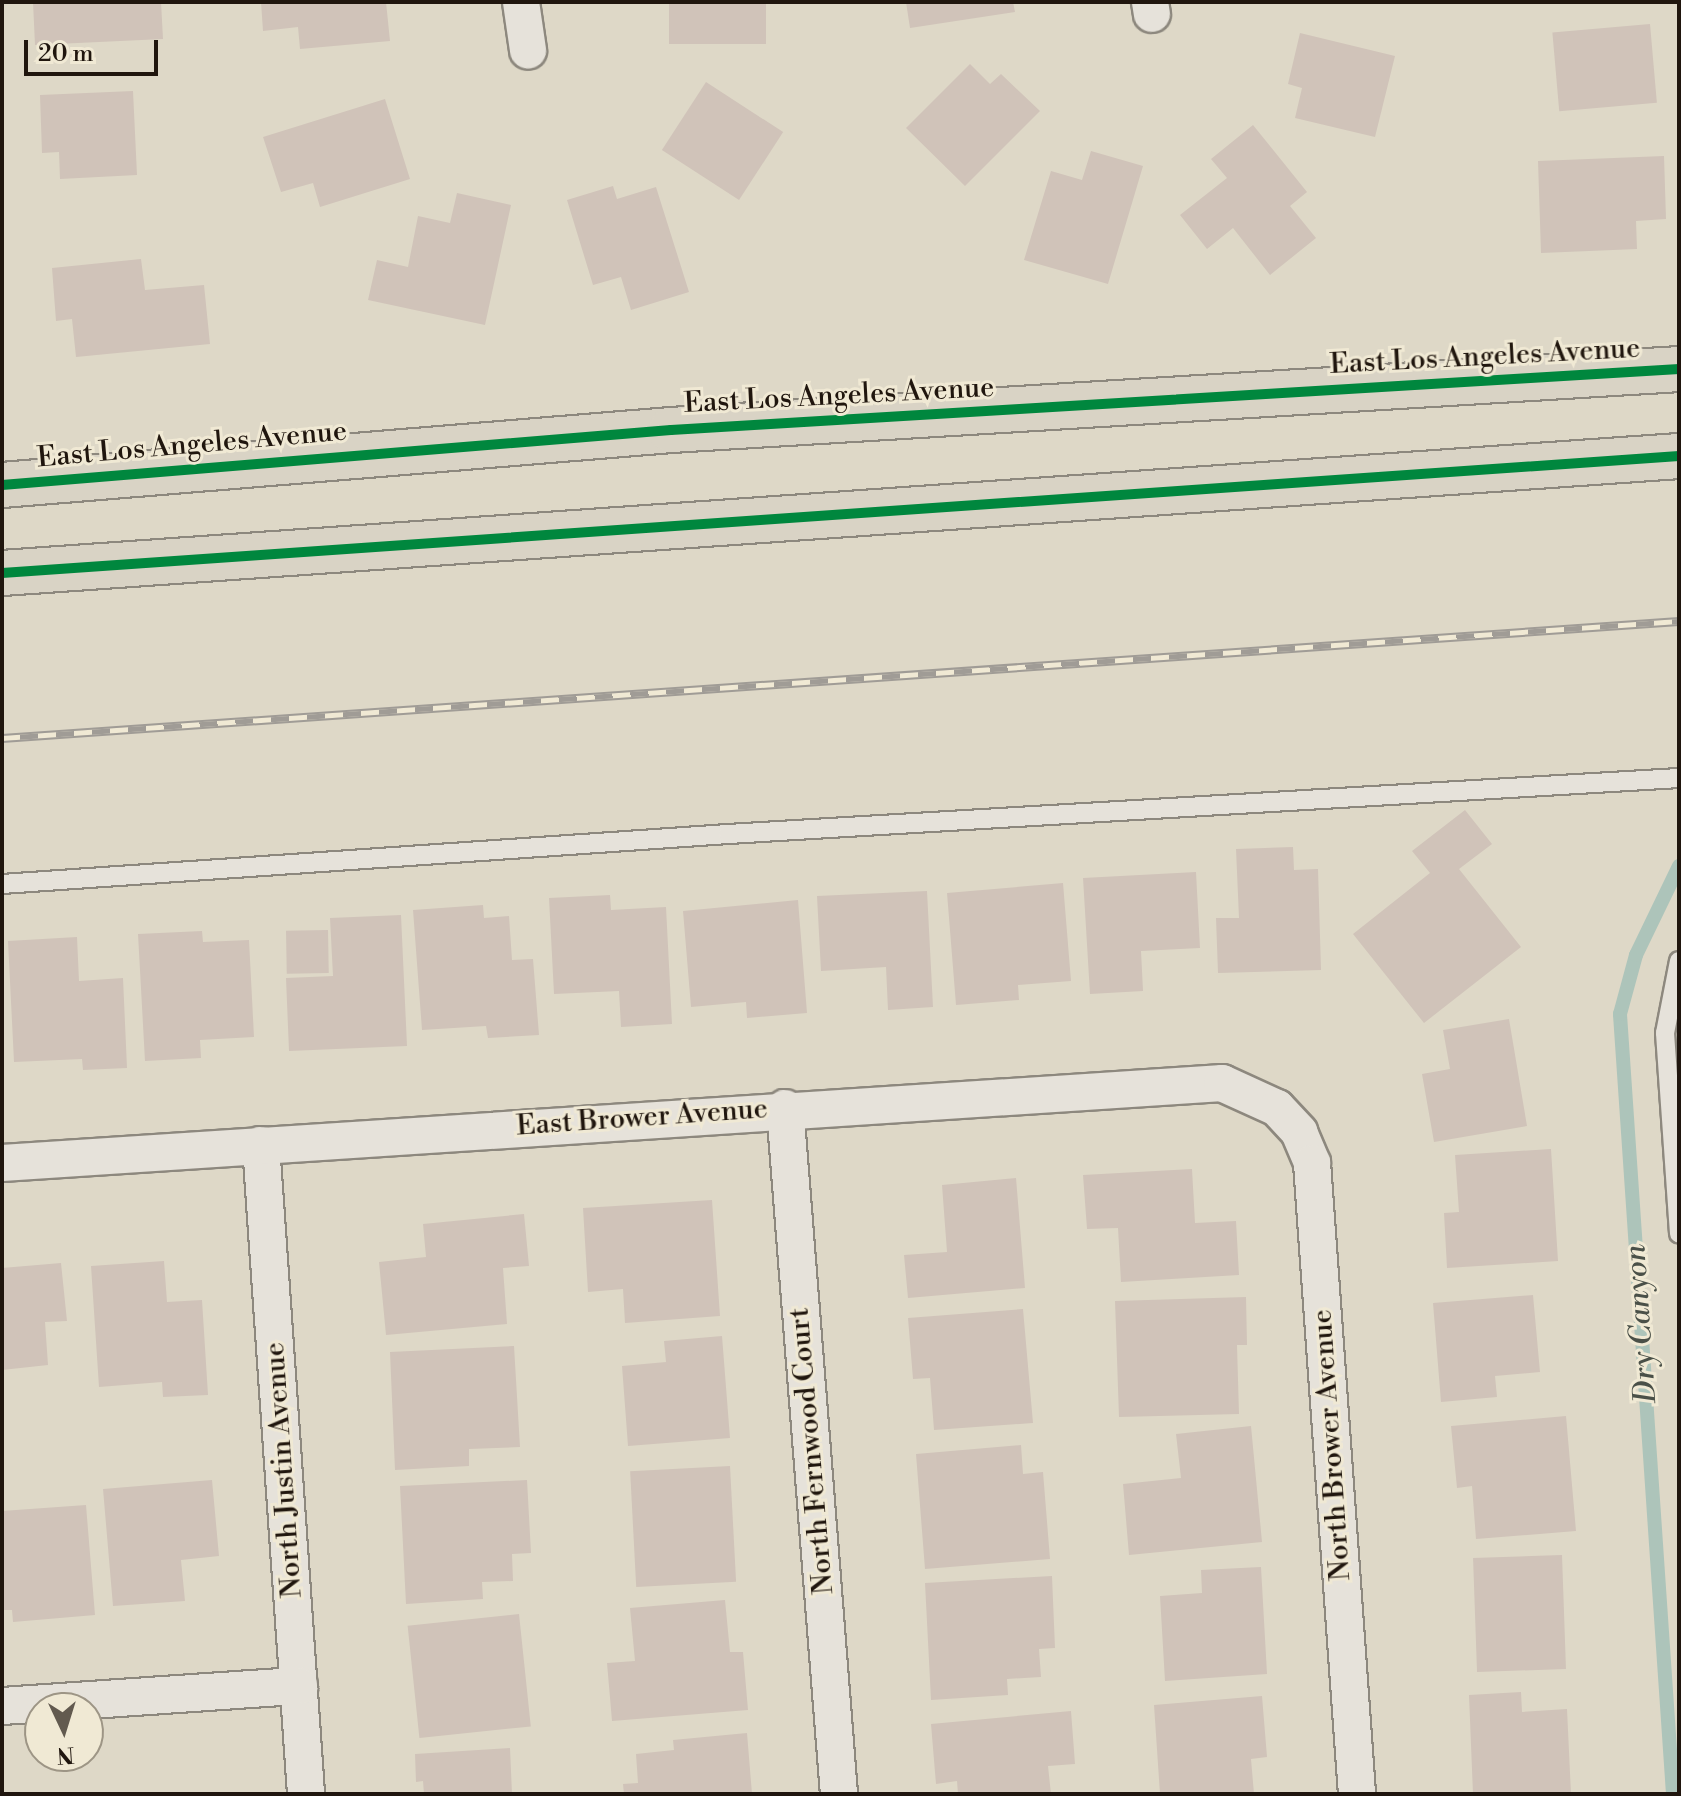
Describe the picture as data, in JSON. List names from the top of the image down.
{
  "streets": {
    "main road": ["East Los Angeles Avenue"],
    "street": [
      "East Brower Avenue",
      "North Brower Avenue",
      "North Fernwood Court",
      "North Justin Avenue"
    ]
  },
  "crossings": [
    ["East Brower Avenue", "North Brower Avenue"],
    ["East Brower Avenue", "North Fernwood Court"],
    ["East Brower Avenue", "North Justin Avenue"]
  ],
  "water": ["Dry Canyon"],
  "scale_bar": "20 m",
  "north": "bottom"
}
